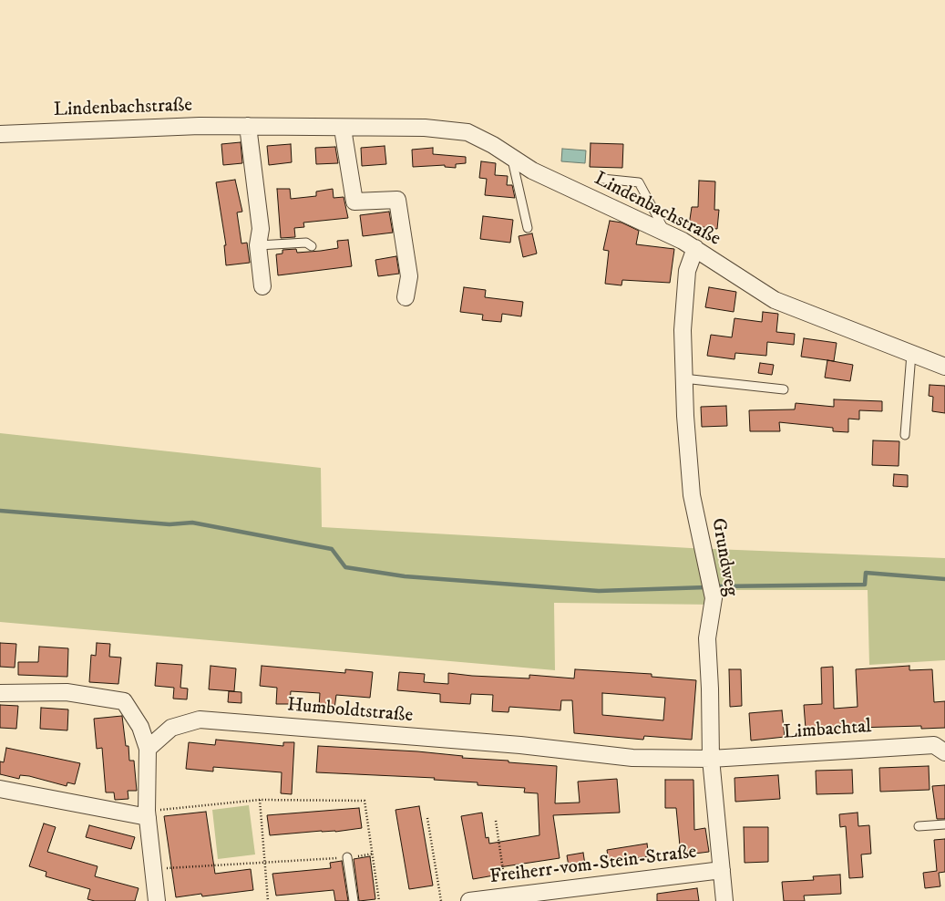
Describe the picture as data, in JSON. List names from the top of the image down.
{
  "streets": {
    "street": [
      "Lindenbachstraße",
      "Grundweg",
      "Humboldtstraße",
      "Limbachtal",
      "Freiherr-vom-Stein-Straße"
    ]
  },
  "crossings": [
    ["Lindenbachstraße", "Grundweg"],
    ["Grundweg", "Humboldtstraße"],
    ["Grundweg", "Limbachtal"],
    ["Grundweg", "Freiherr-vom-Stein-Straße"],
    ["Humboldtstraße", "Limbachtal"]
  ]
}
